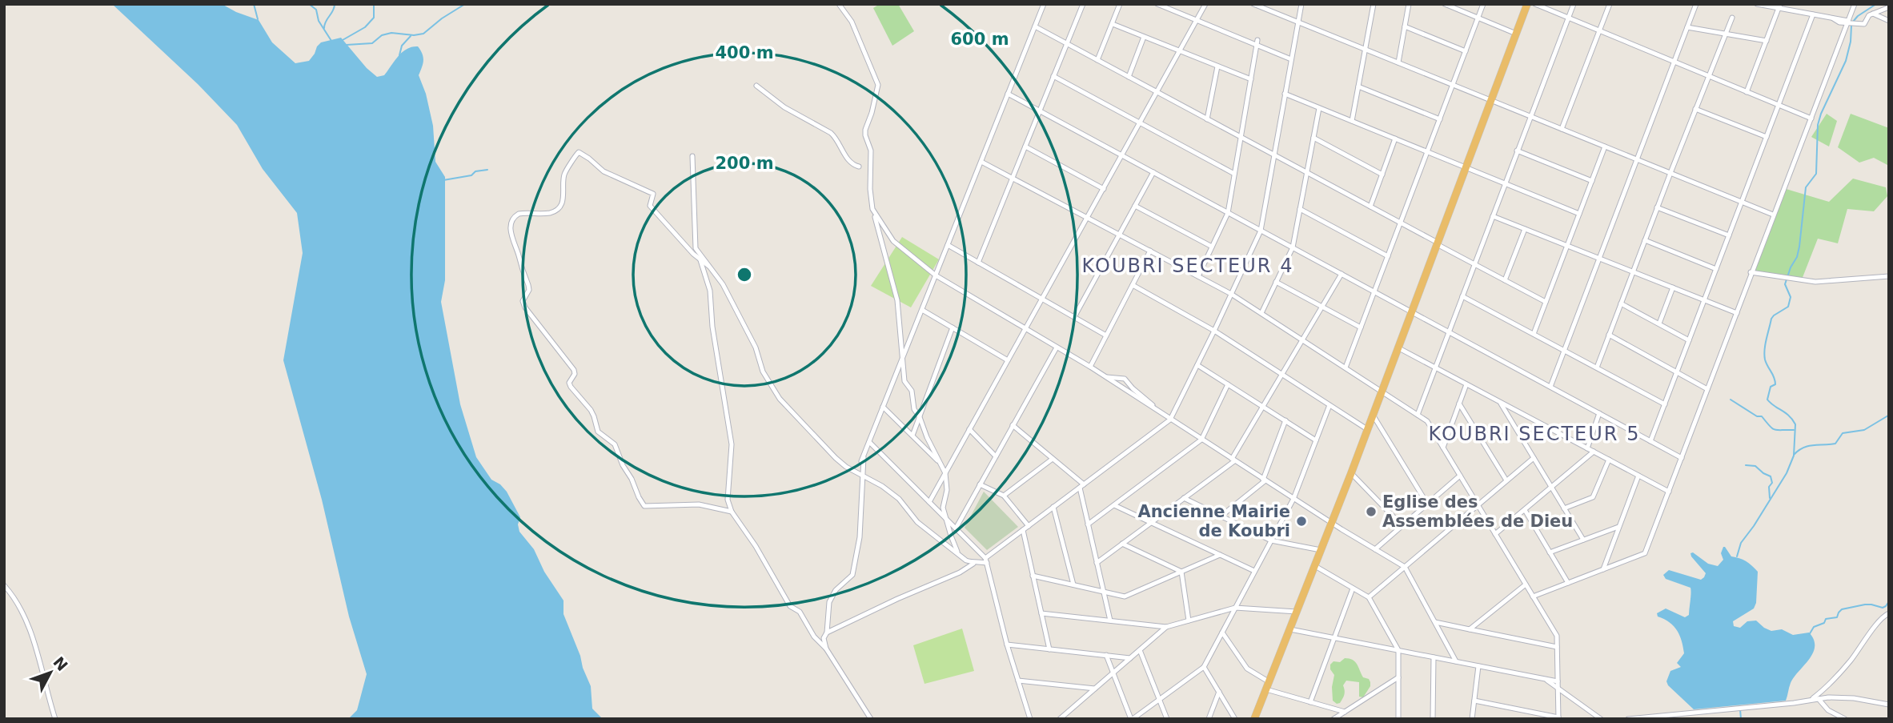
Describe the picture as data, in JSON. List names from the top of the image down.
{
  "districts": ["KOUBRI SECTEUR 4", "KOUBRI SECTEUR 5"],
  "places": ["Eglise des Assemblées de Dieu", "Ancienne Mairie de Koubri"],
  "north": "top right",
  "rings": ["600 m", "400 m", "200 m"]
}
